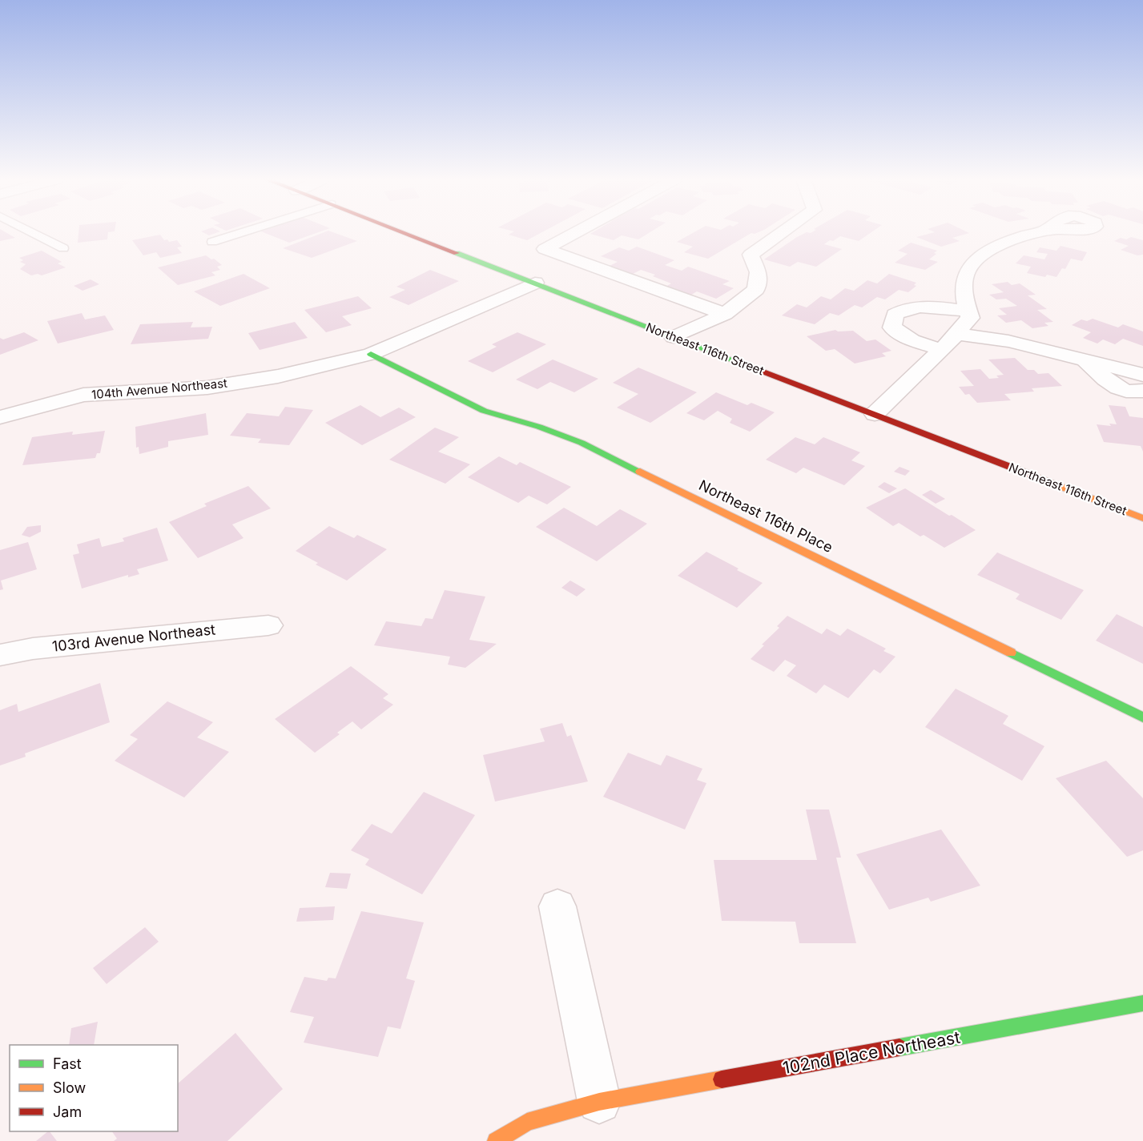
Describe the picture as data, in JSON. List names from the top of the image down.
{
  "streets": {
    "street": [
      "Northeast 116th Street",
      "104th Avenue Northeast",
      "Northeast 116th Place",
      "103rd Avenue Northeast",
      "102nd Place Northeast"
    ]
  },
  "crossings": [
    ["Northeast 116th Street", "104th Avenue Northeast"],
    ["104th Avenue Northeast", "Northeast 116th Place"]
  ],
  "legend": ["Fast", "Slow", "Jam"]
}
